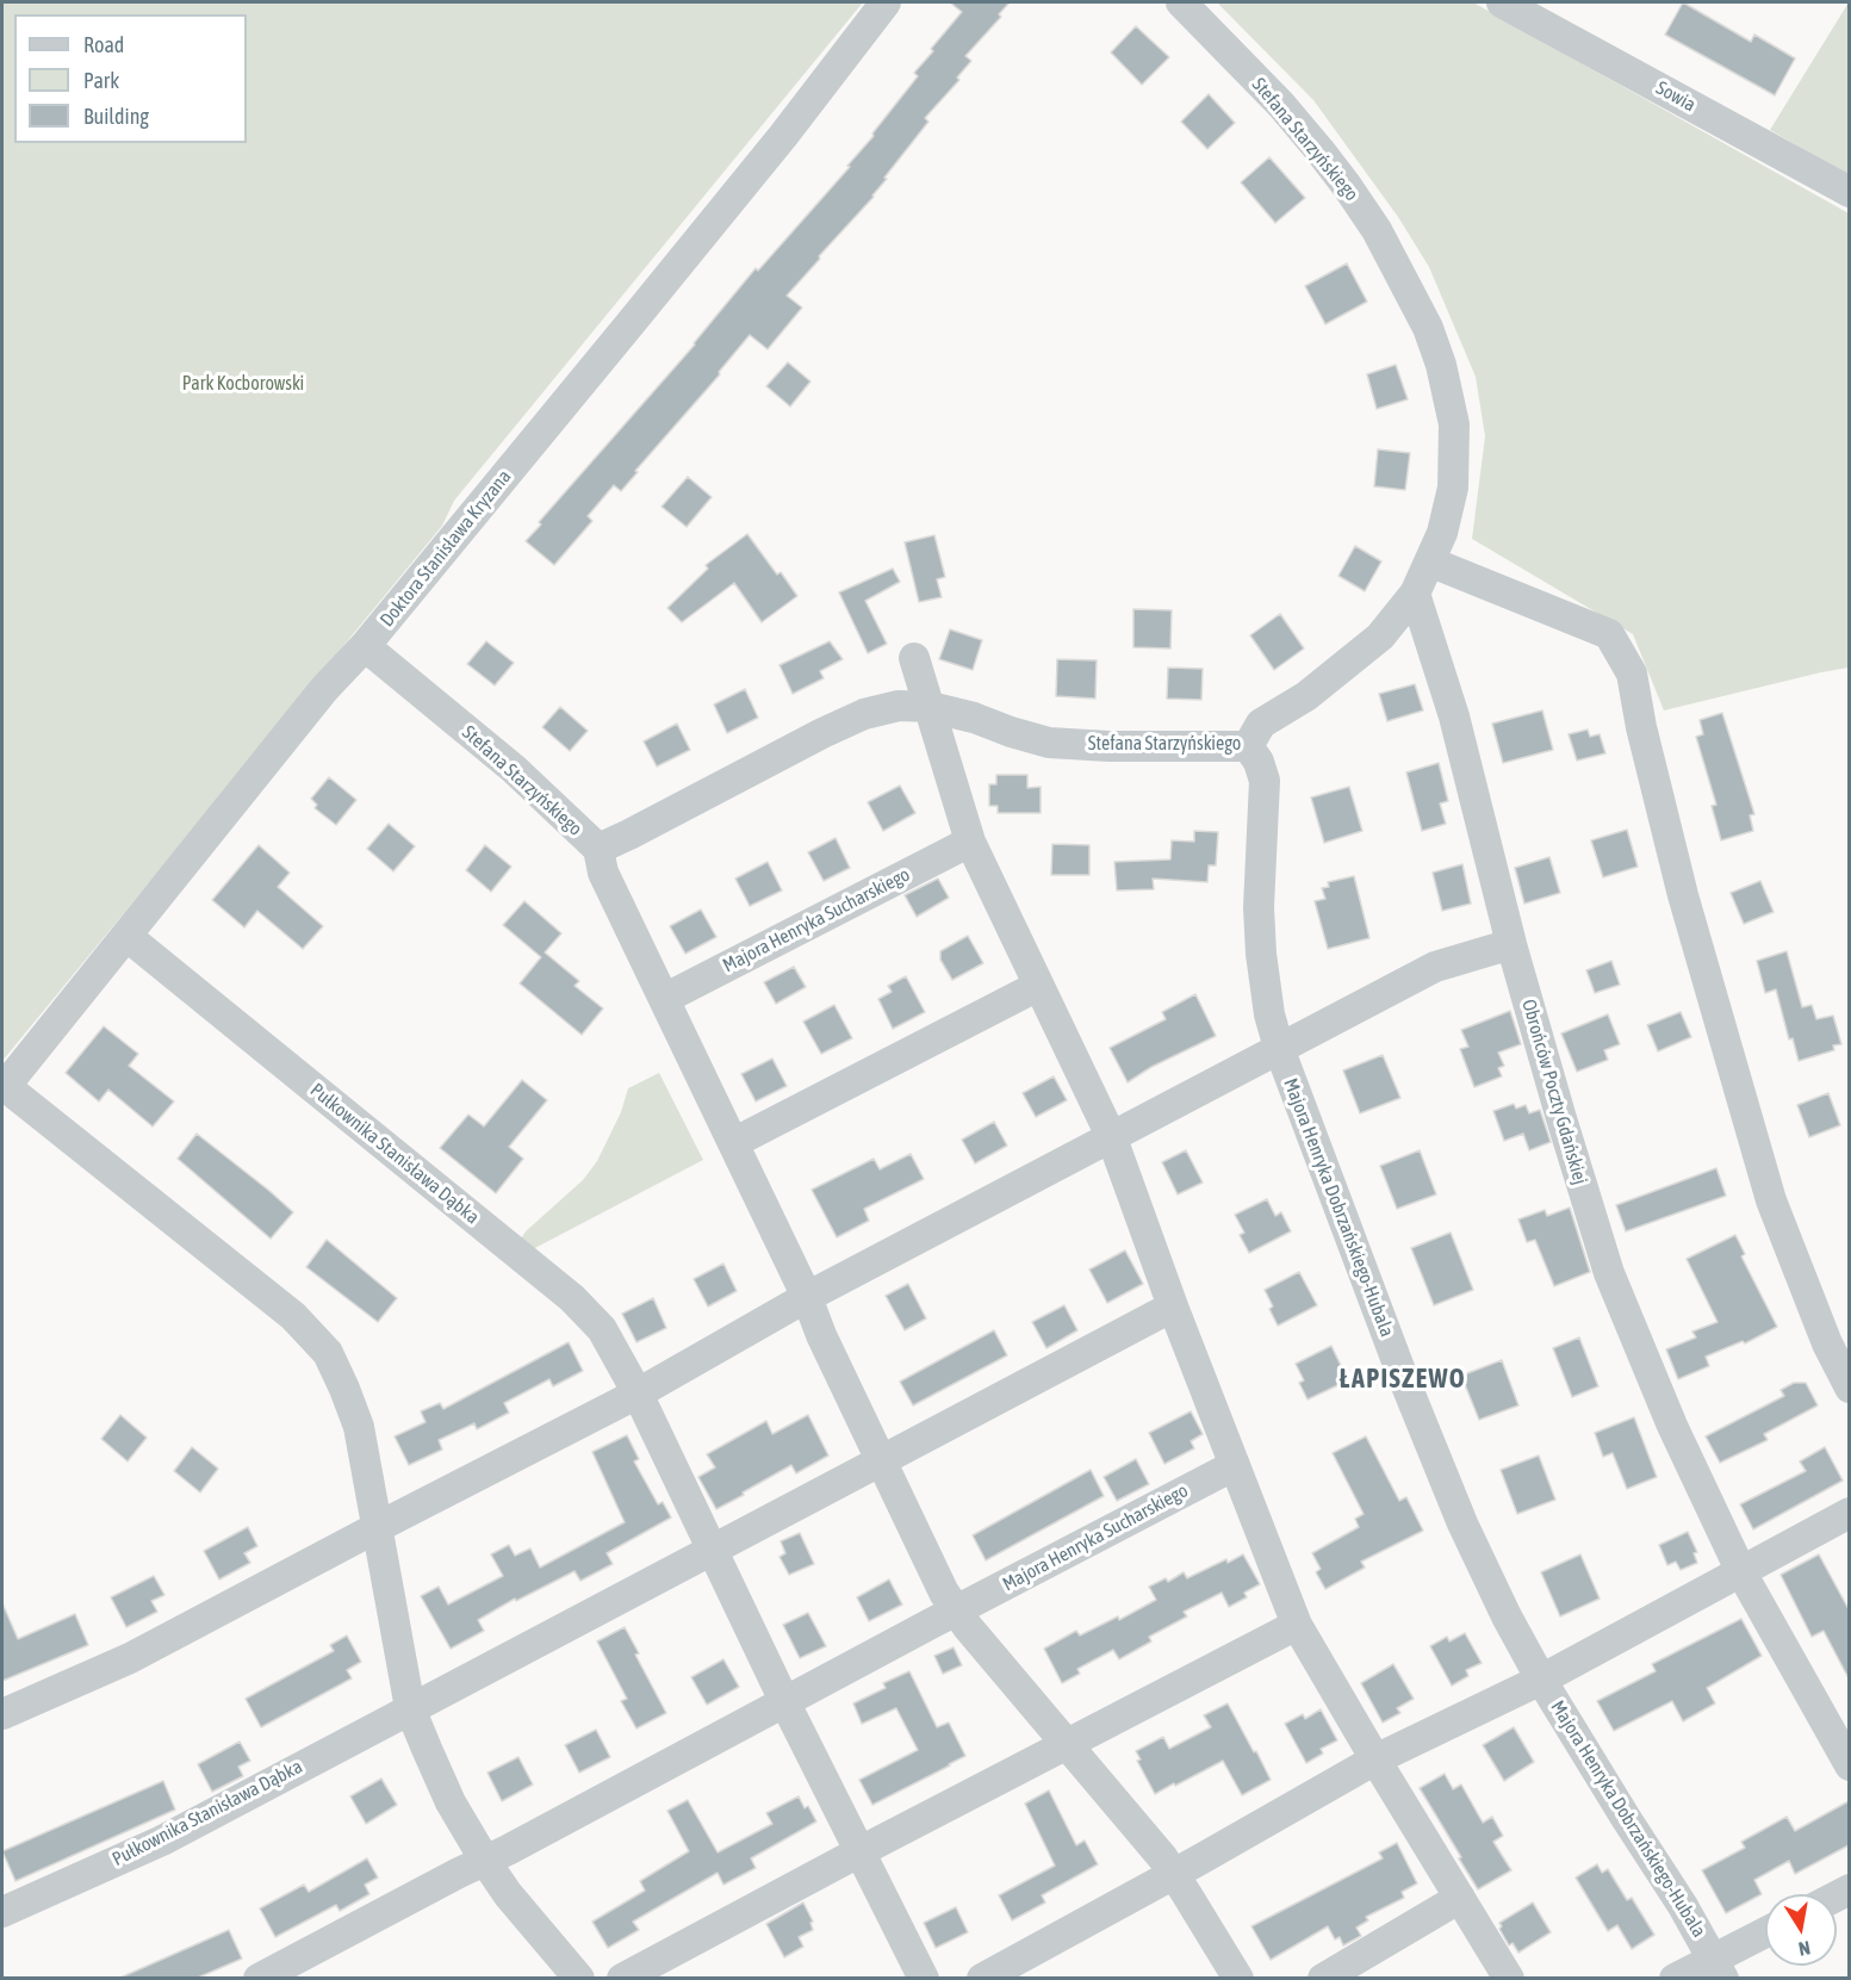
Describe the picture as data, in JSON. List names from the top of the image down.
{
  "streets": {
    "street": [
      "Sowia",
      "Stefana Starzyńskiego",
      "Doktora Stanisława Kryzana",
      "Majora Henryka Sucharskiego",
      "Obrońców Poczty Gdańskiej",
      "Pułkownika Stanisława Dąbka",
      "Majora Henryka Dobrzańskiego-Hubala"
    ]
  },
  "crossings": [
    ["Stefana Starzyńskiego", "Doktora Stanisława Kryzana"],
    ["Stefana Starzyńskiego", "Obrońców Poczty Gdańskiej"],
    ["Stefana Starzyńskiego", "Majora Henryka Dobrzańskiego-Hubala"],
    ["Doktora Stanisława Kryzana", "Pułkownika Stanisława Dąbka"],
    ["Majora Henryka Sucharskiego", "Pułkownika Stanisława Dąbka"],
    ["Obrońców Poczty Gdańskiej", "Majora Henryka Dobrzańskiego-Hubala"]
  ],
  "districts": ["ŁAPISZEWO"],
  "parks": ["Park Kocborowski"],
  "legend": ["Road", "Park", "Building"],
  "north": "bottom"
}
